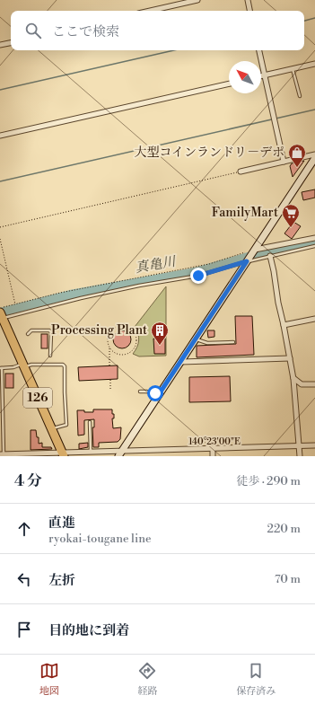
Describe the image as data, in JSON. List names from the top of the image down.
{
  "streets": {
    "highway": ["126"]
  },
  "water": ["真亀川"],
  "places": {
    "shop": ["大型コインランドリ－デポ"],
    "supermarket": ["FamilyMart"],
    "building": ["Processing Plant"]
  },
  "north": "top left",
  "page": {
    "search": "ここで検索",
    "heading": ["4 分", "徒歩 · 290 m"],
    "list": [
      ["直進", "ryokai-tougane line", "220 m"],
      ["左折", "70 m"],
      "目的地に到着"
    ],
    "nav": ["地図", "経路", "保存済み"]
  },
  "coordinates": ["140°23'00\"E"]
}
